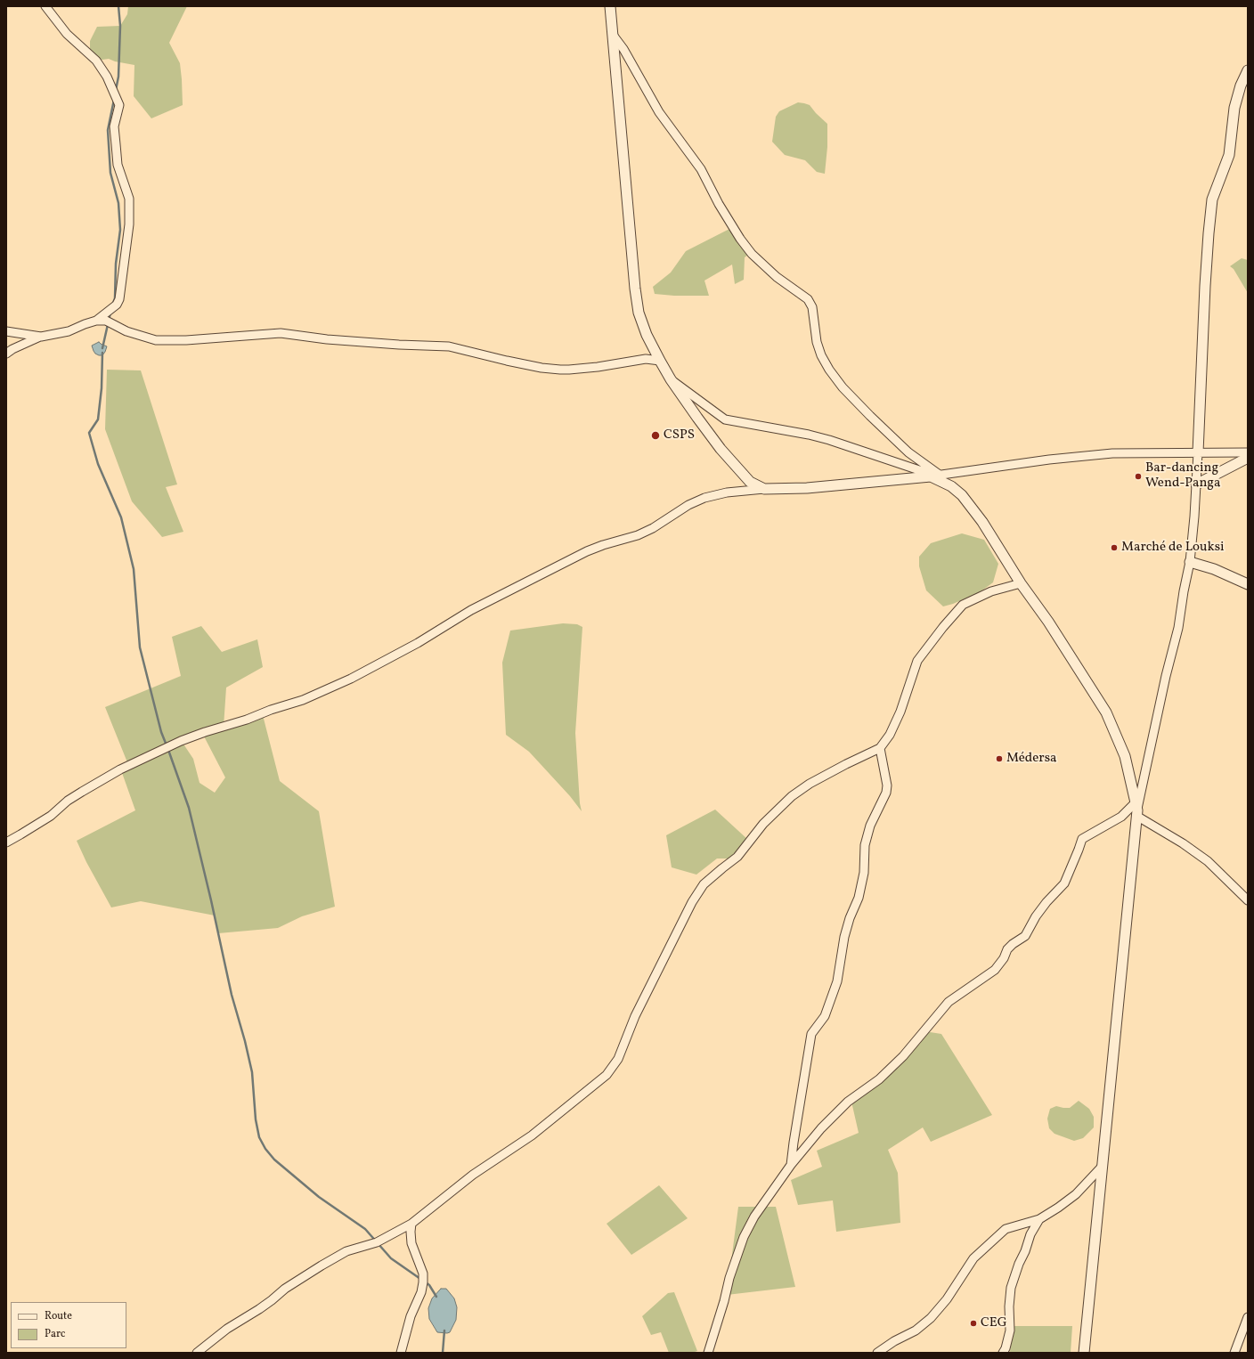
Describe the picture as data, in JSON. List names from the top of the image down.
{
  "places": [
    "CSPS",
    "Bar-dancing Wend-Panga",
    "Marché de Louksi",
    "Médersa",
    "CEG"
  ],
  "legend": ["Route", "Parc"]
}
